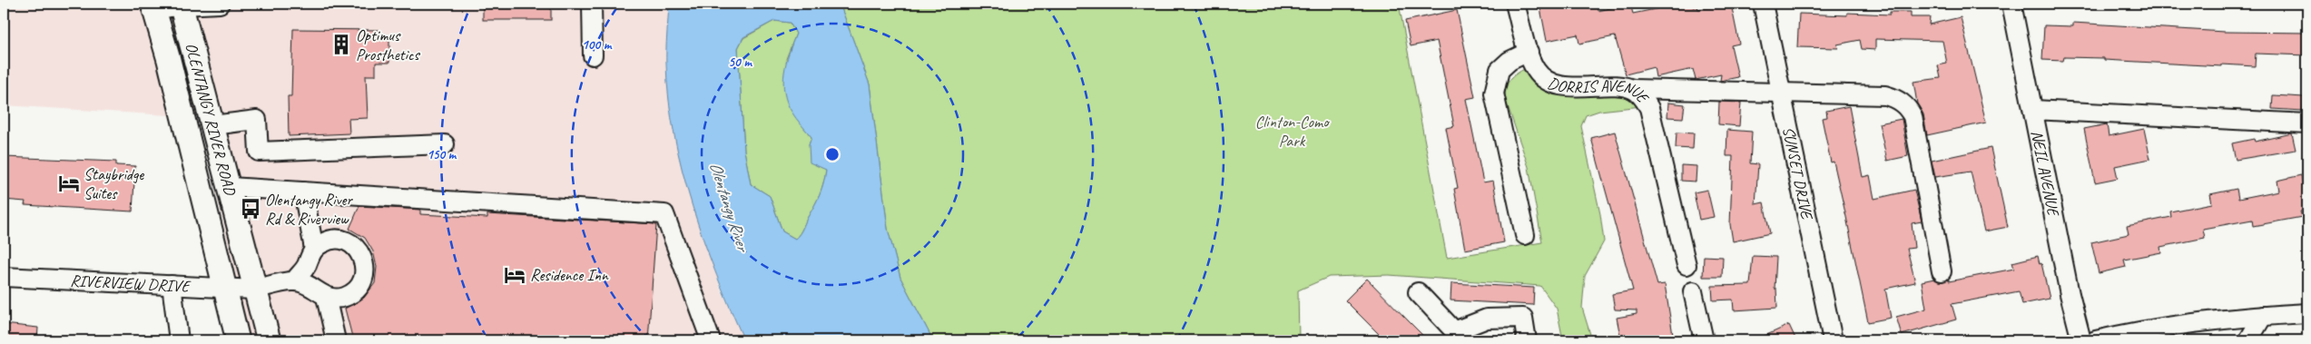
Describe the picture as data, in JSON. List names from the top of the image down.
{
  "streets": {
    "main road": ["OLENTANGY RIVER ROAD"],
    "street": [
      "DORRIS AVENUE",
      "SUNSET DRIVE",
      "NEIL AVENUE",
      "RIVERVIEW DRIVE"
    ]
  },
  "crossings": [
    ["OLENTANGY RIVER ROAD", "RIVERVIEW DRIVE"]
  ],
  "water": ["Olentangy River"],
  "parks": ["Clinton-Como Park"],
  "places": {
    "building": ["Optimus Prosthetics"],
    "hotel": ["Staybridge Suites", "Residence Inn"],
    "bus stop": ["Olentangy River Rd & Riverview"]
  },
  "rings": ["100 m", "50 m", "150 m"]
}
